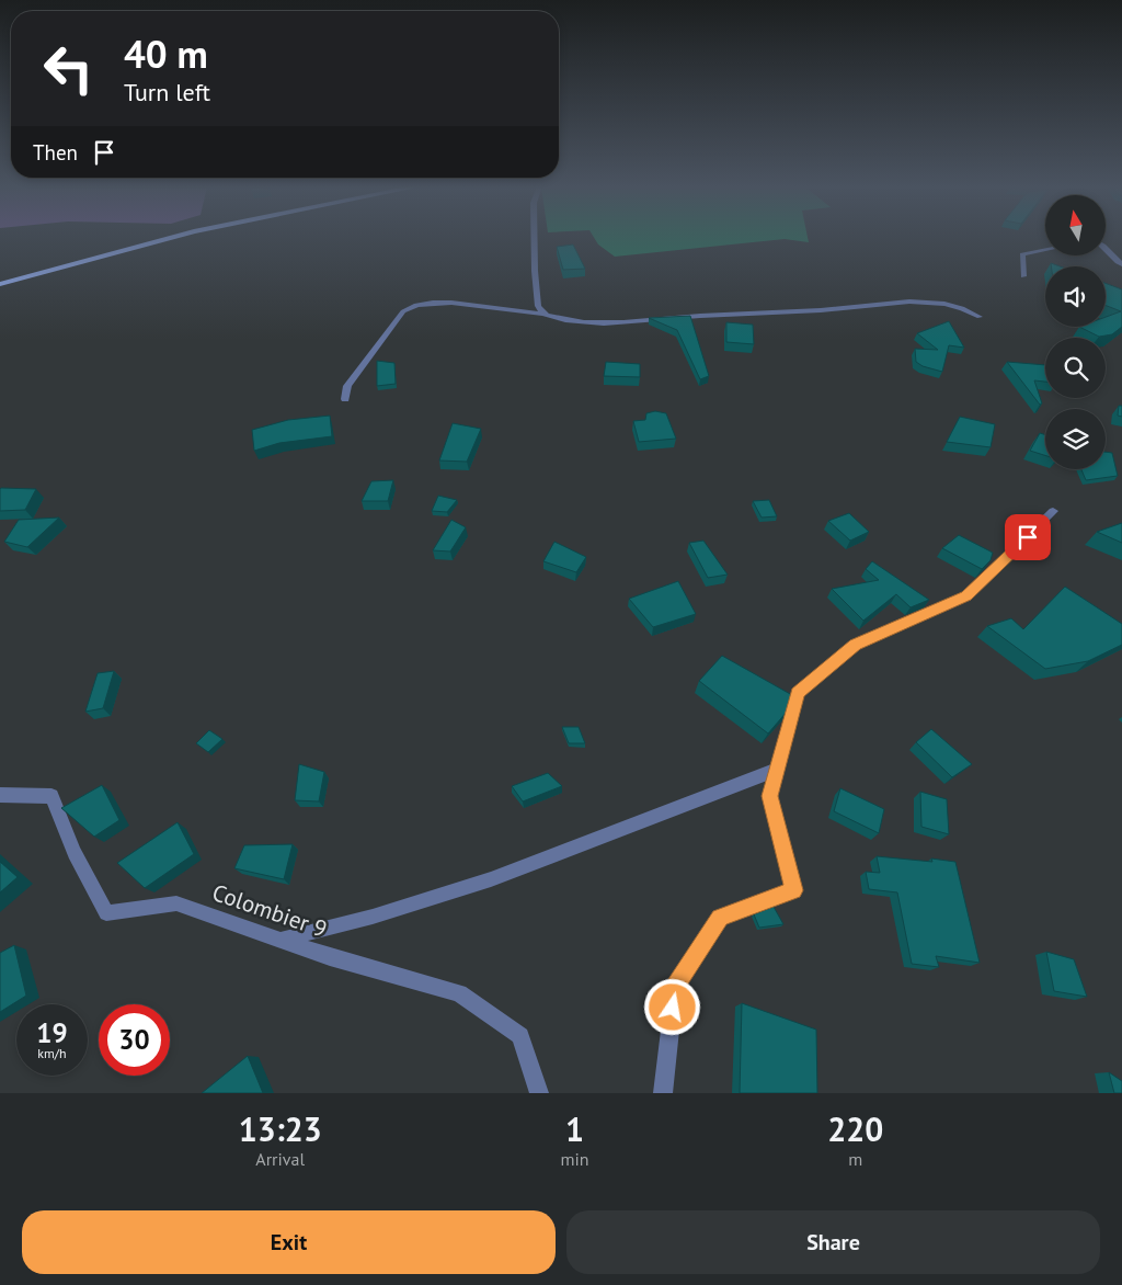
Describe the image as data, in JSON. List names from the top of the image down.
{
  "streets": {
    "street": ["Colombier 9"]
  },
  "north": "top",
  "page": {
    "turn": ["40 m", "Turn left"],
    "then": "Then",
    "speed": "19 km/h",
    "limit": "30",
    "eta": [
      "13:23",
      "Arrival",
      "1",
      "min",
      "220",
      "m"
    ],
    "buttons": ["Exit", "Share"]
  }
}
